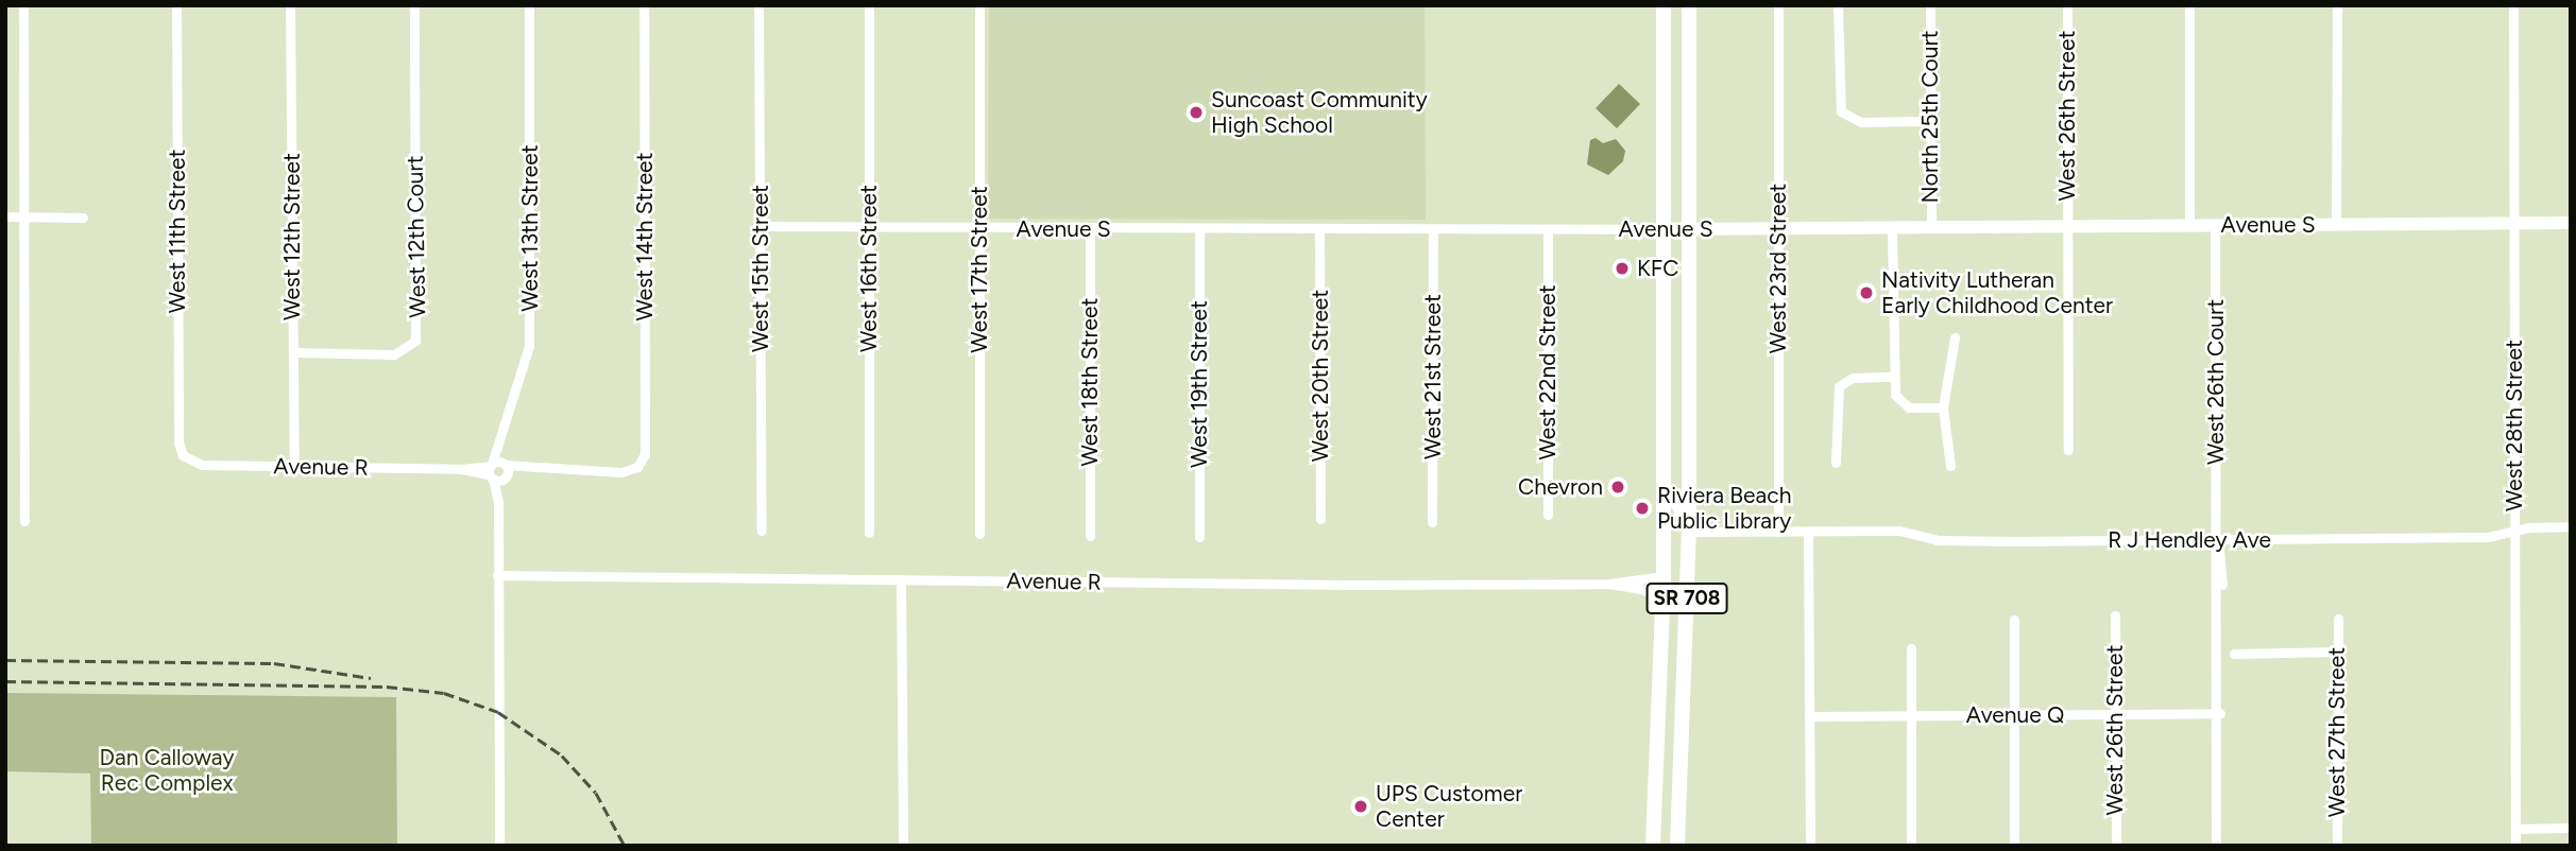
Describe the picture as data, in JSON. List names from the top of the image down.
{
  "streets": {
    "main road": ["SR 708"],
    "street": [
      "West 26th Street",
      "North 25th Court",
      "Avenue S",
      "West 13th Street",
      "West 11th Street",
      "West 12th Street",
      "West 12th Court",
      "West 14th Street",
      "West 15th Street",
      "West 16th Street",
      "West 23rd Street",
      "West 17th Street",
      "West 22nd Street",
      "West 20th Street",
      "West 21st Street",
      "West 18th Street",
      "West 26th Court",
      "West 19th Street",
      "West 28th Street",
      "Avenue R",
      "R J Hendley Ave",
      "Avenue Q",
      "West 27th Street"
    ]
  },
  "crossings": [
    ["West 26th Street", "Avenue S"],
    ["West 26th Street", "Avenue Q"],
    ["North 25th Court", "Avenue S"],
    ["Avenue S", "West 15th Street"],
    ["Avenue S", "West 16th Street"],
    ["Avenue S", "West 23rd Street"],
    ["Avenue S", "West 17th Street"],
    ["Avenue S", "West 22nd Street"],
    ["Avenue S", "West 20th Street"],
    ["Avenue S", "West 21st Street"],
    ["Avenue S", "West 18th Street"],
    ["Avenue S", "West 26th Court"],
    ["Avenue S", "West 19th Street"],
    ["Avenue S", "West 28th Street"],
    ["Avenue S", "SR 708"],
    ["West 13th Street", "Avenue R"],
    ["West 11th Street", "Avenue R"],
    ["West 12th Street", "West 12th Court"],
    ["West 12th Street", "Avenue R"],
    ["West 26th Court", "R J Hendley Ave"],
    ["West 26th Court", "Avenue Q"],
    ["West 28th Street", "R J Hendley Ave"],
    ["Avenue R", "SR 708"]
  ],
  "parks": ["Dan Calloway Rec Complex"],
  "places": [
    "Suncoast Community High School",
    "KFC",
    "Nativity Lutheran Early Childhood Center",
    "Chevron",
    "Riviera Beach Public Library",
    "UPS Customer Center"
  ]
}
